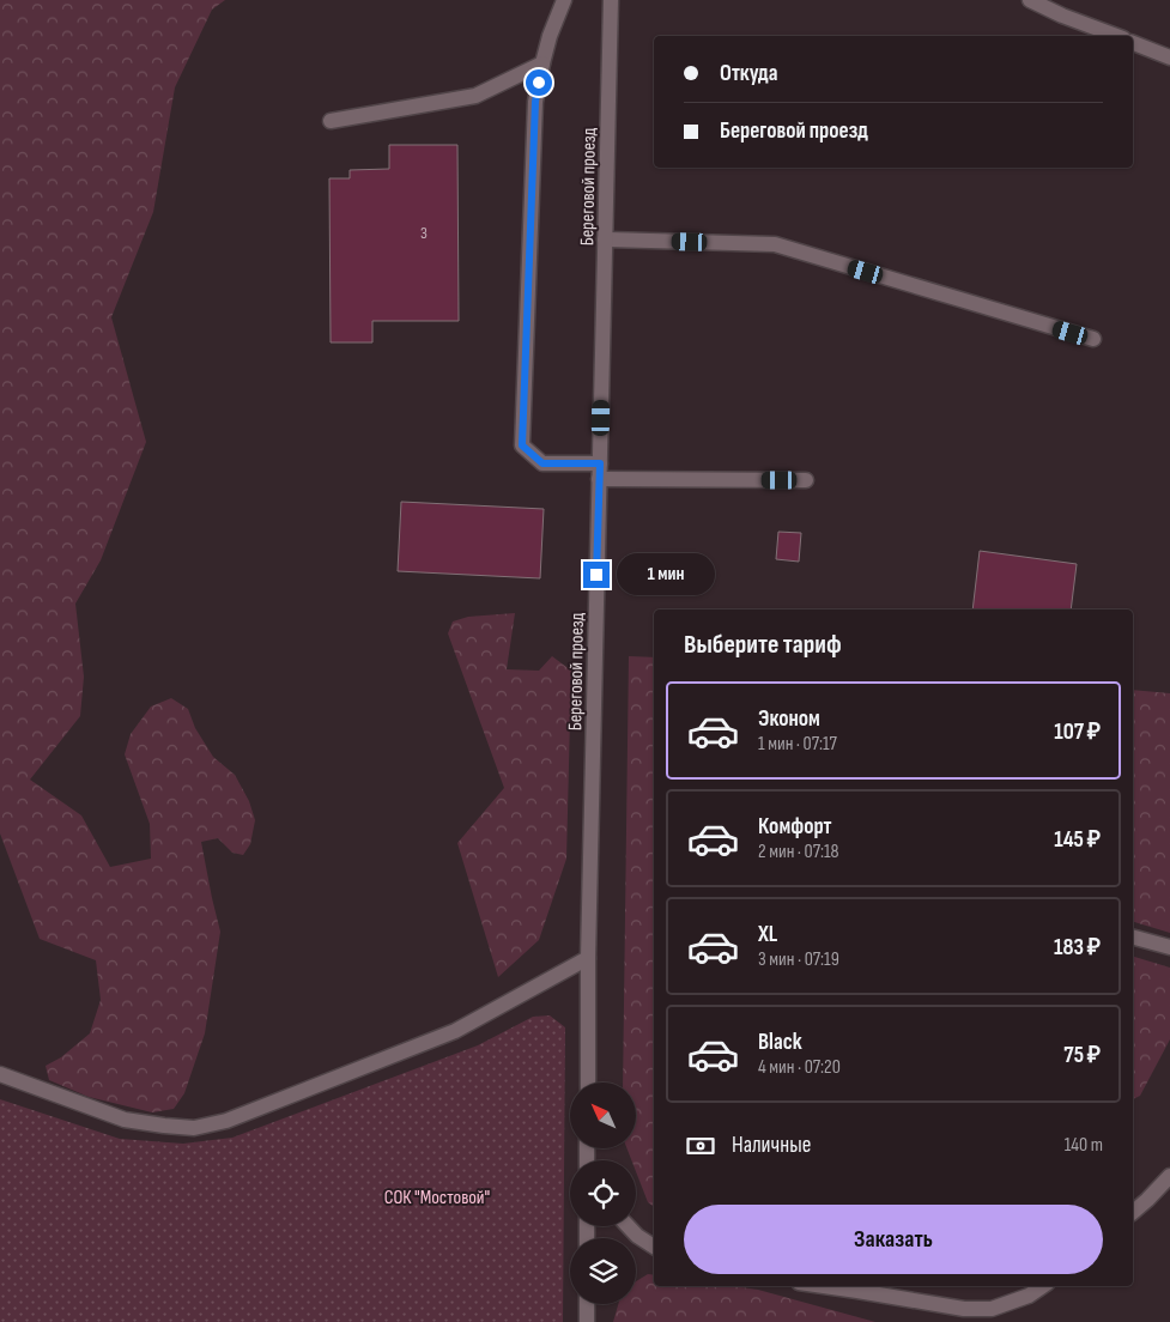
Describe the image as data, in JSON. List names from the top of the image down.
{
  "streets": {
    "street": ["Береговой проезд"]
  },
  "parks": ["СОК \"Мостовой\""],
  "house_numbers": ["3"],
  "north": "top left",
  "page": {
    "banner": ["Откуда", "Береговой проезд"],
    "bubble": "1 мин",
    "heading": "Выберите тариф",
    "list": [
      {
        "name": "Эконом",
        "note": "1 мин · 07:17",
        "value": "107 ₽"
      },
      {
        "name": "Комфорт",
        "note": "2 мин · 07:18",
        "value": "145 ₽"
      },
      {
        "name": "XL",
        "note": "3 мин · 07:19",
        "value": "183 ₽"
      },
      {
        "name": "Black",
        "note": "4 мин · 07:20",
        "value": "75 ₽"
      }
    ],
    "pay": ["Наличные", "140 m"],
    "buttons": "Заказать"
  }
}
